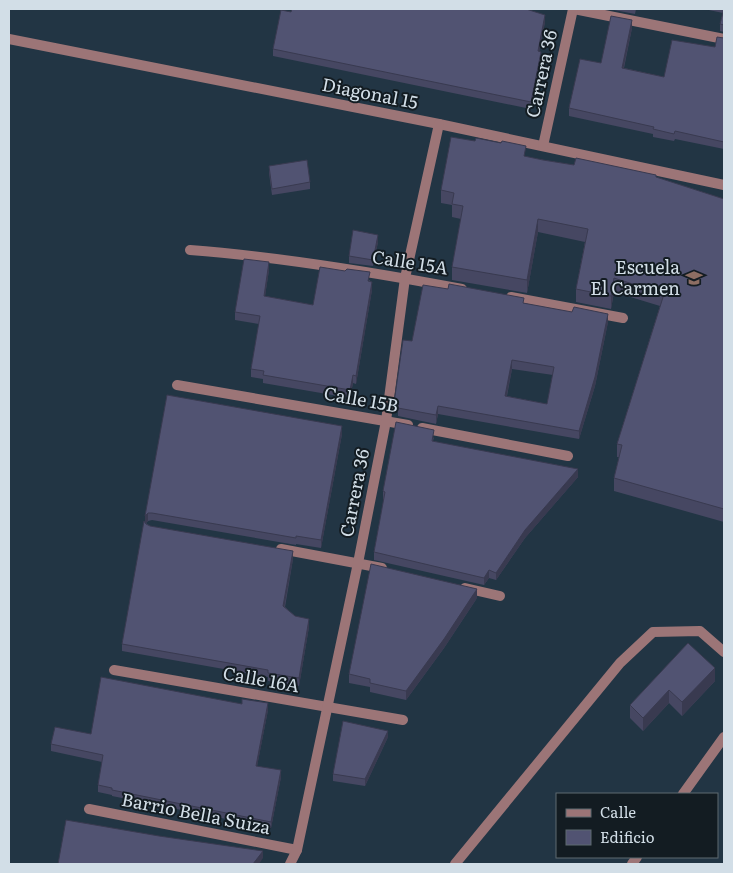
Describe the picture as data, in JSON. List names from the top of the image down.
{
  "streets": {
    "street": [
      "Carrera 36",
      "Diagonal 15",
      "Calle 15A",
      "Calle 15B",
      "Calle 16A",
      "Barrio Bella Suiza"
    ]
  },
  "crossings": [
    ["Carrera 36", "Diagonal 15"],
    ["Carrera 36", "Calle 15A"],
    ["Carrera 36", "Calle 15B"],
    ["Carrera 36", "Calle 16A"],
    ["Carrera 36", "Barrio Bella Suiza"]
  ],
  "places": {
    "school or university": ["Escuela El Carmen"]
  },
  "legend": ["Calle", "Edificio"]
}
